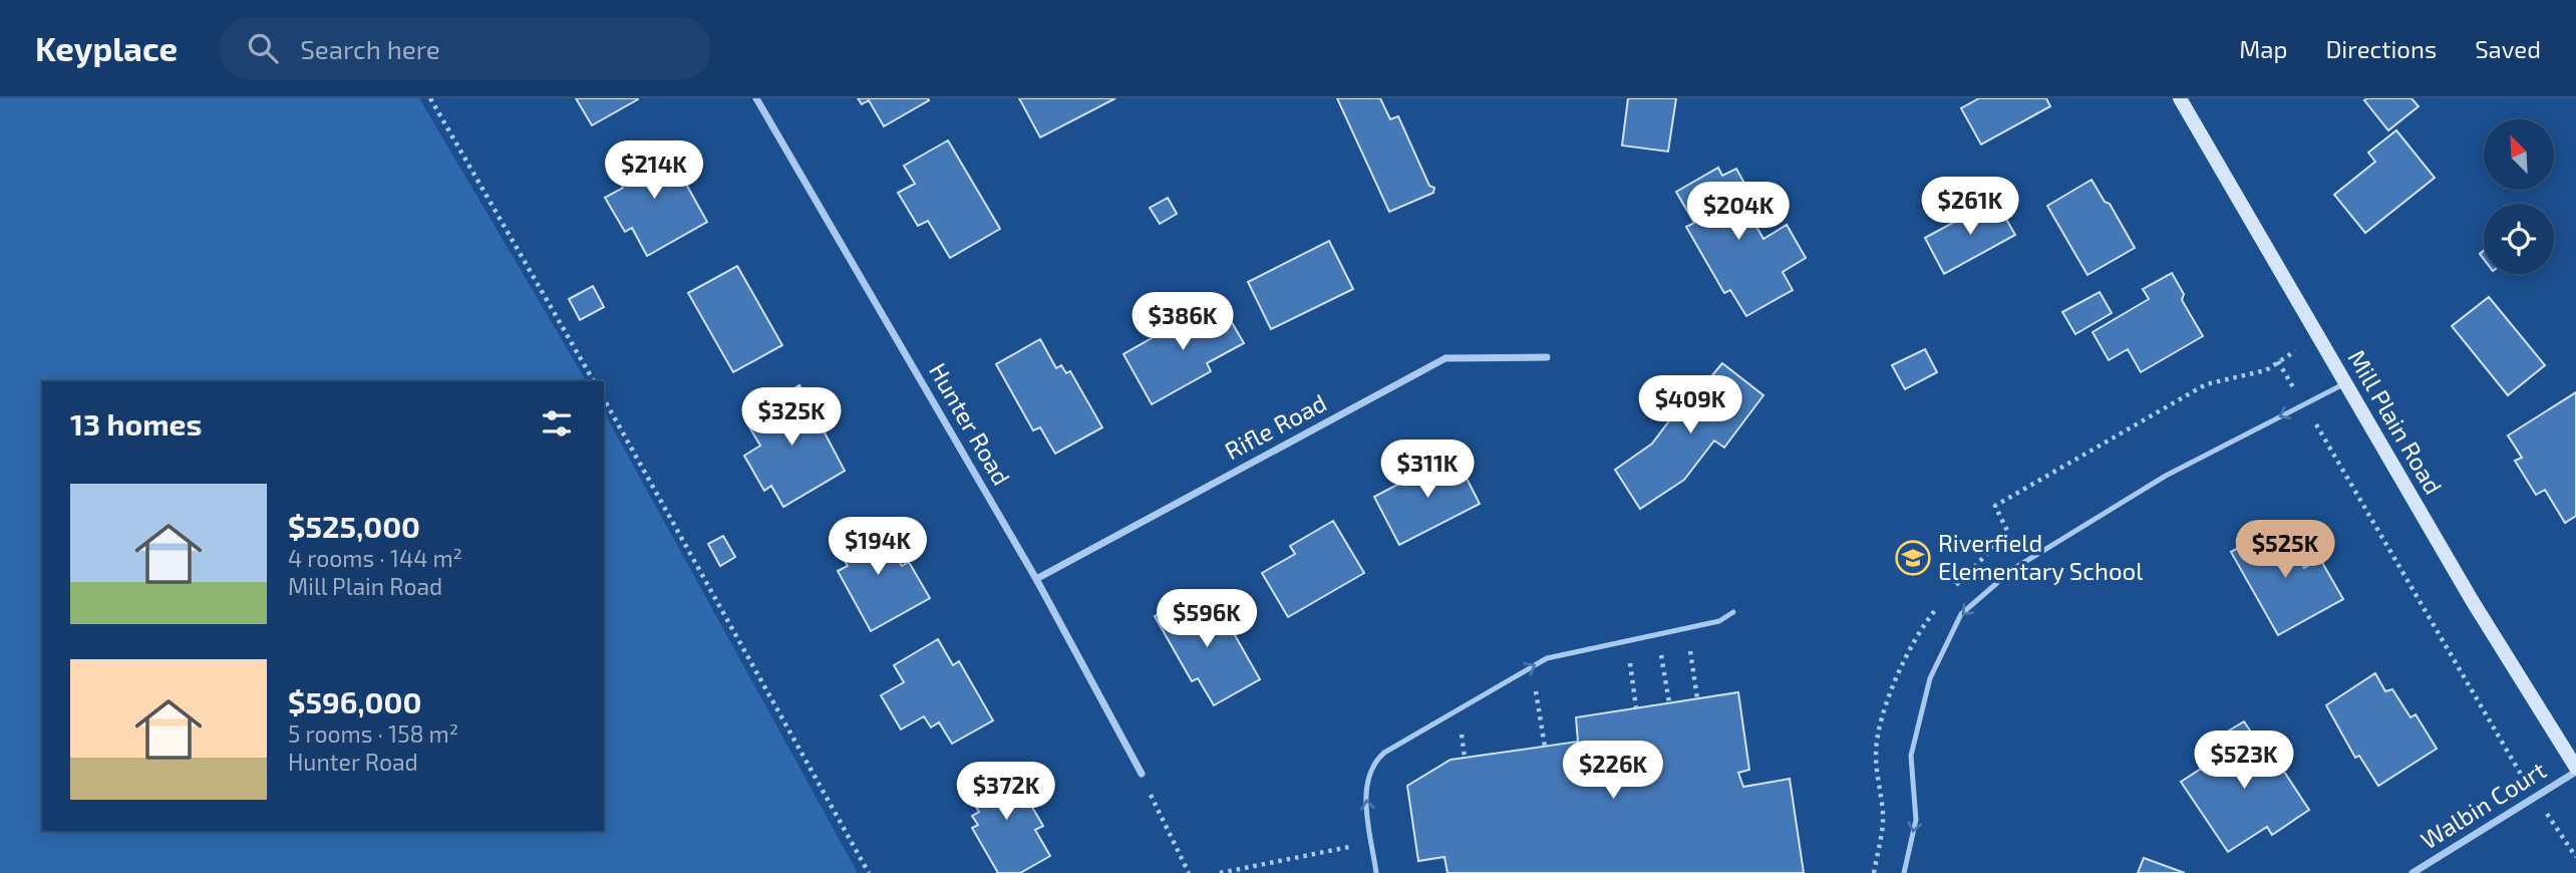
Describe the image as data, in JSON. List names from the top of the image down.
{
  "streets": {
    "main road": ["Mill Plain Road"],
    "street": ["Hunter Road", "Rifle Road", "Walbin Court"]
  },
  "crossings": [
    ["Mill Plain Road", "Walbin Court"],
    ["Hunter Road", "Rifle Road"]
  ],
  "places": {
    "school or university": ["Riverfield Elementary School"]
  },
  "north": "top left",
  "page": {
    "header": "Keyplace",
    "search": "Search here",
    "nav": ["Map", "Directions", "Saved"],
    "price": [
      "$214K",
      "$261K",
      "$204K",
      "$386K",
      "$409K",
      "$325K",
      "$311K",
      "$194K",
      "$525K",
      "$596K",
      "$523K",
      "$226K",
      "$372K"
    ],
    "heading": "13 homes",
    "list": [
      {
        "name": "$525,000",
        "note": "4 rooms · 144 m² · Mill Plain Road"
      },
      {
        "name": "$596,000",
        "note": "5 rooms · 158 m² · Hunter Road"
      }
    ]
  }
}
